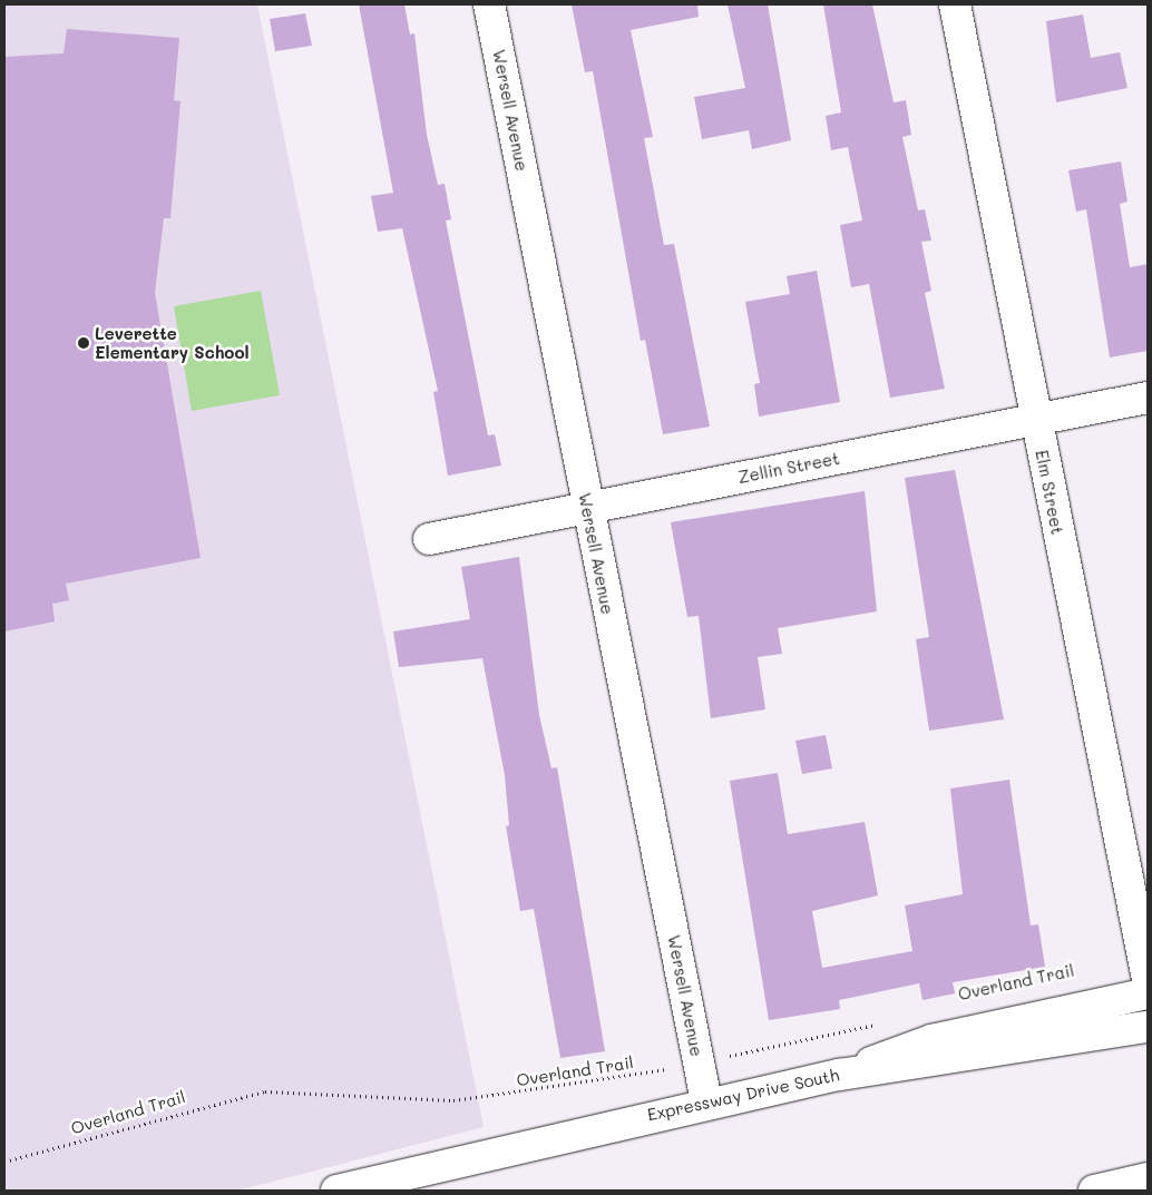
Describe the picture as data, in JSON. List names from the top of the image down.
{
  "streets": {
    "main road": [
      "Wersell Avenue",
      "Zellin Street",
      "Elm Street",
      "Expressway Drive South"
    ],
    "path": ["Overland Trail"]
  },
  "crossings": [
    ["Wersell Avenue", "Zellin Street"],
    ["Wersell Avenue", "Overland Trail"],
    ["Wersell Avenue", "Expressway Drive South"],
    ["Zellin Street", "Elm Street"]
  ],
  "places": ["Leverette Elementary School"]
}
